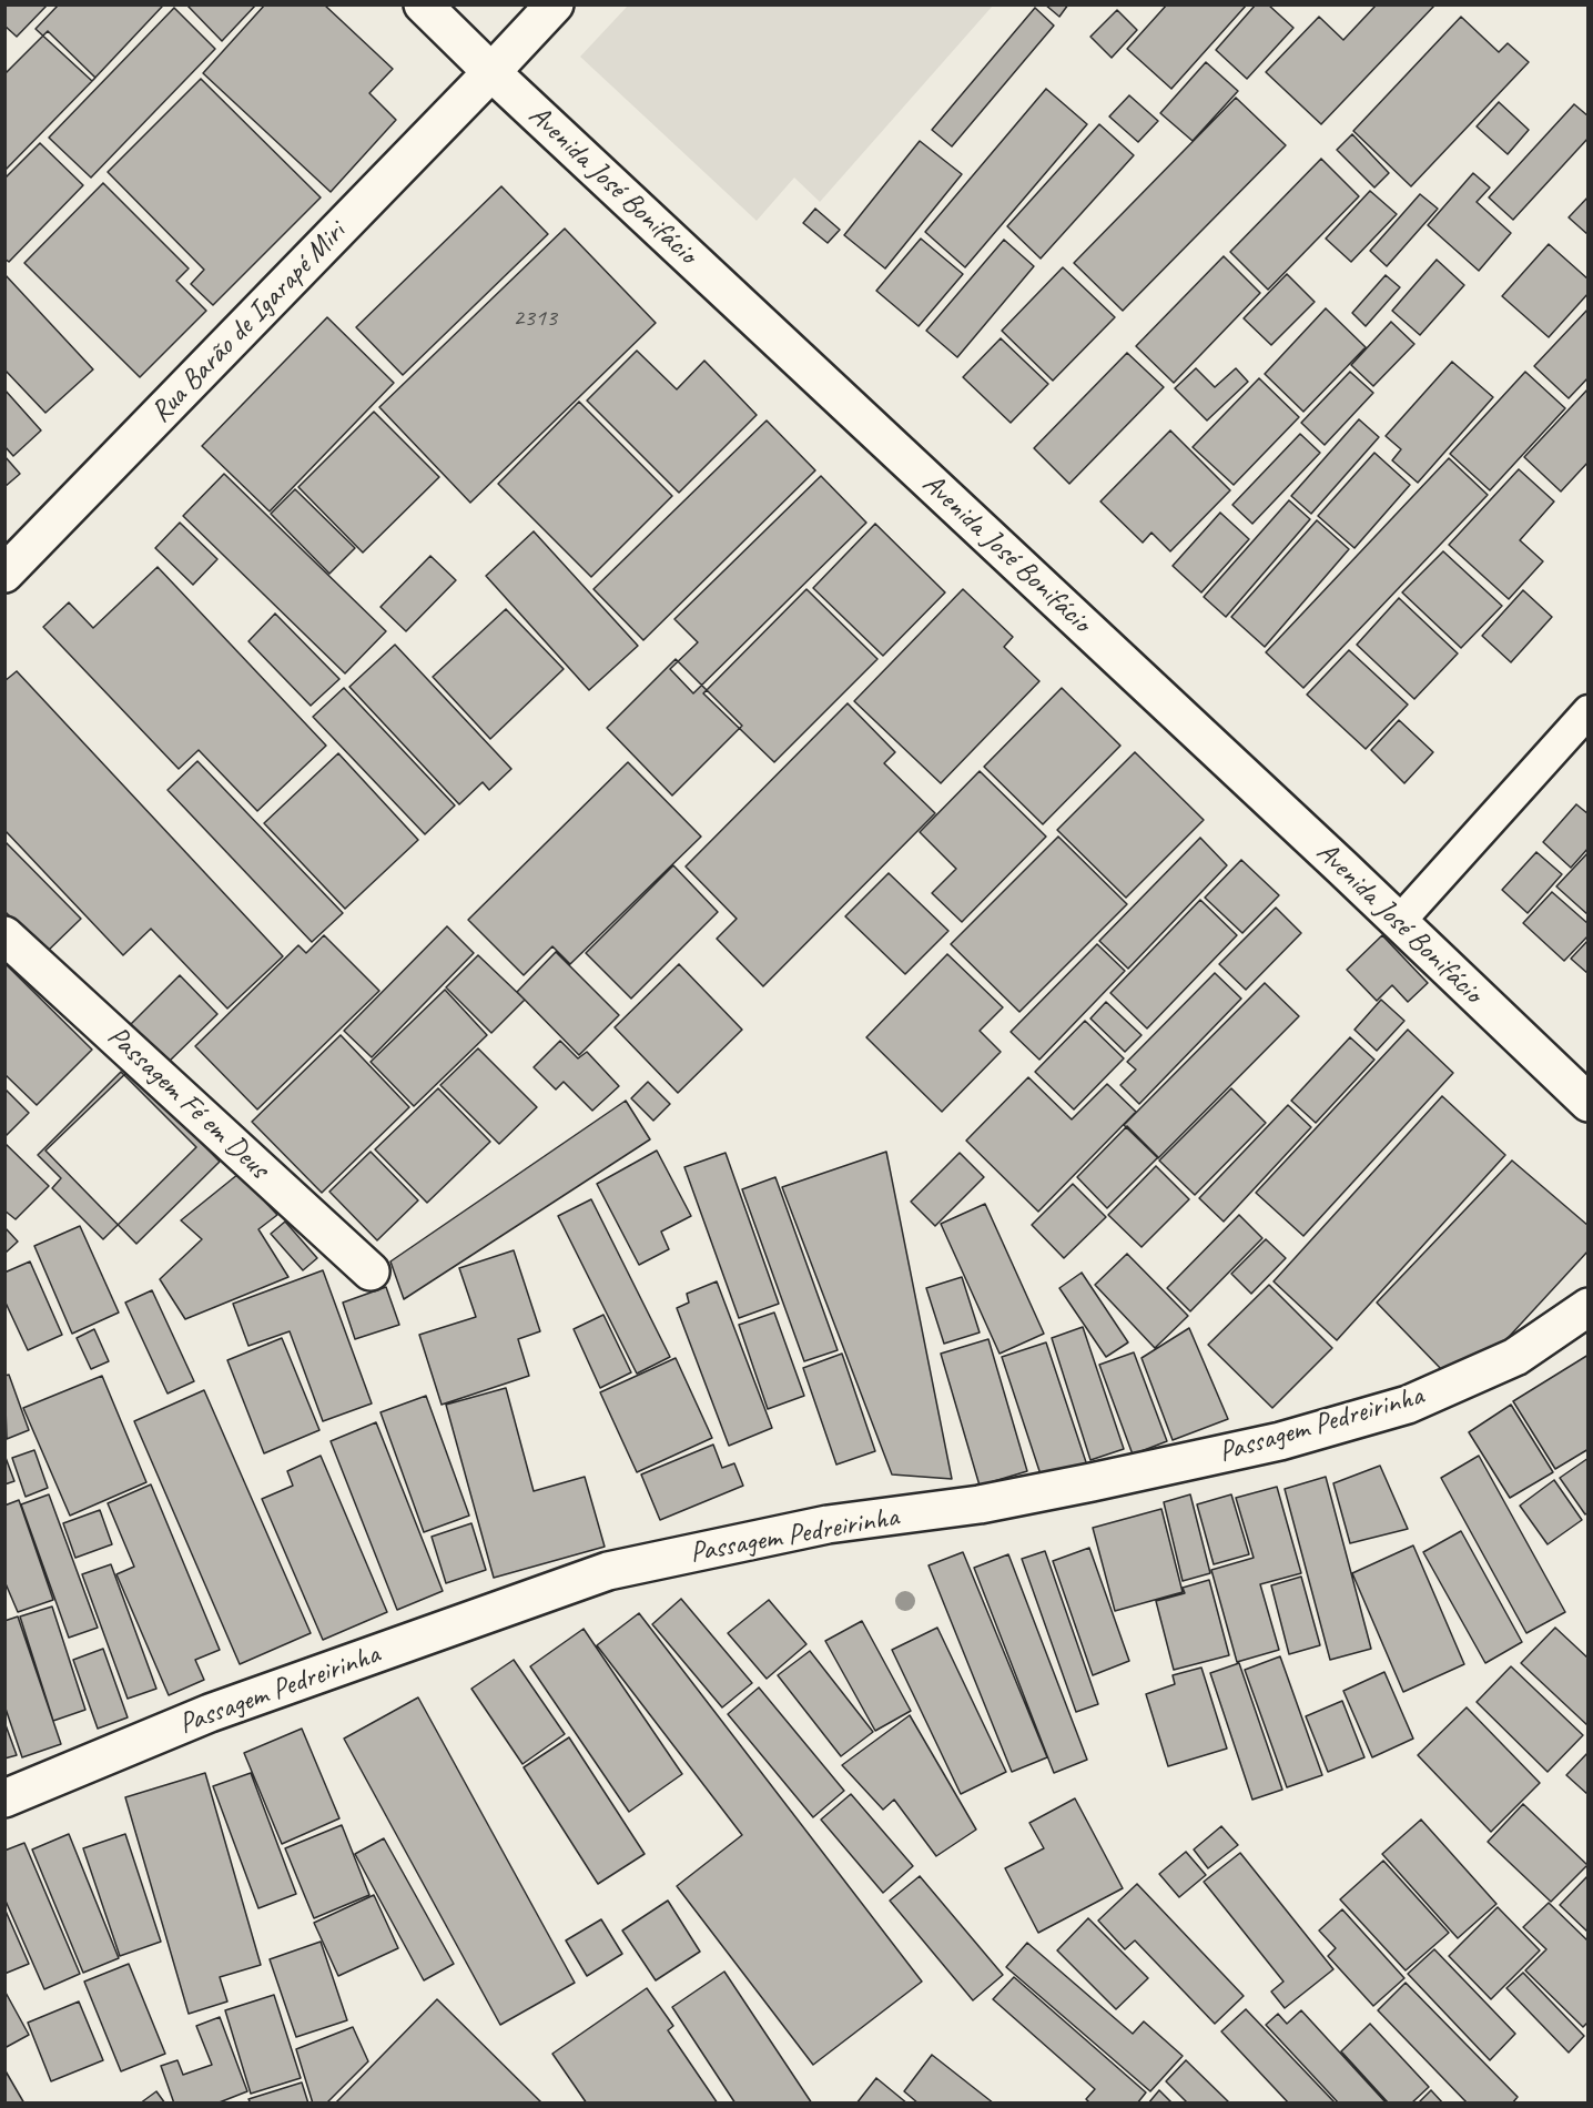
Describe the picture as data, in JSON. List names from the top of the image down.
{
  "streets": {
    "main road": [
      "Avenida José Bonifácio",
      "Rua Barão de Igarapé Miri",
      "Passagem Fé em Deus",
      "Passagem Pedreirinha"
    ]
  },
  "crossings": [
    ["Avenida José Bonifácio", "Rua Barão de Igarapé Miri"]
  ],
  "house_numbers": ["2313"]
}
